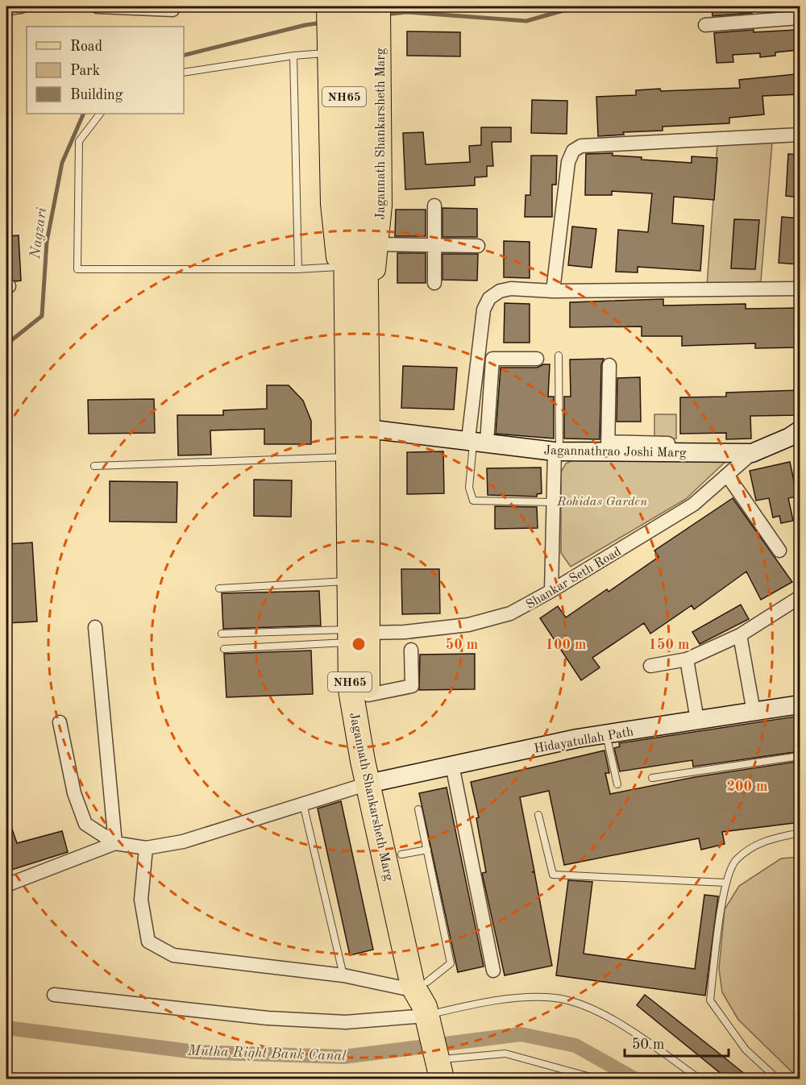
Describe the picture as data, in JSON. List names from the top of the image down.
{
  "streets": {
    "highway": ["NH65", "Jagannath Shankarsheth Marg"],
    "street": ["Jagannathrao Joshi Marg", "Shankar Seth Road", "Hidayatullah Path"]
  },
  "crossings": [
    ["NH65", "Jagannath Shankarsheth Marg"],
    ["Jagannath Shankarsheth Marg", "Jagannathrao Joshi Marg"],
    ["Jagannath Shankarsheth Marg", "Shankar Seth Road"],
    ["Jagannath Shankarsheth Marg", "Hidayatullah Path"],
    ["Jagannathrao Joshi Marg", "Shankar Seth Road"]
  ],
  "water": ["Nagzari", "Mutha Right Bank Canal"],
  "parks": ["Rohidas Garden"],
  "legend": ["Road", "Park", "Building"],
  "scale_bar": "50 m",
  "rings": [
    "50 m",
    "100 m",
    "150 m",
    "200 m"
  ]
}
